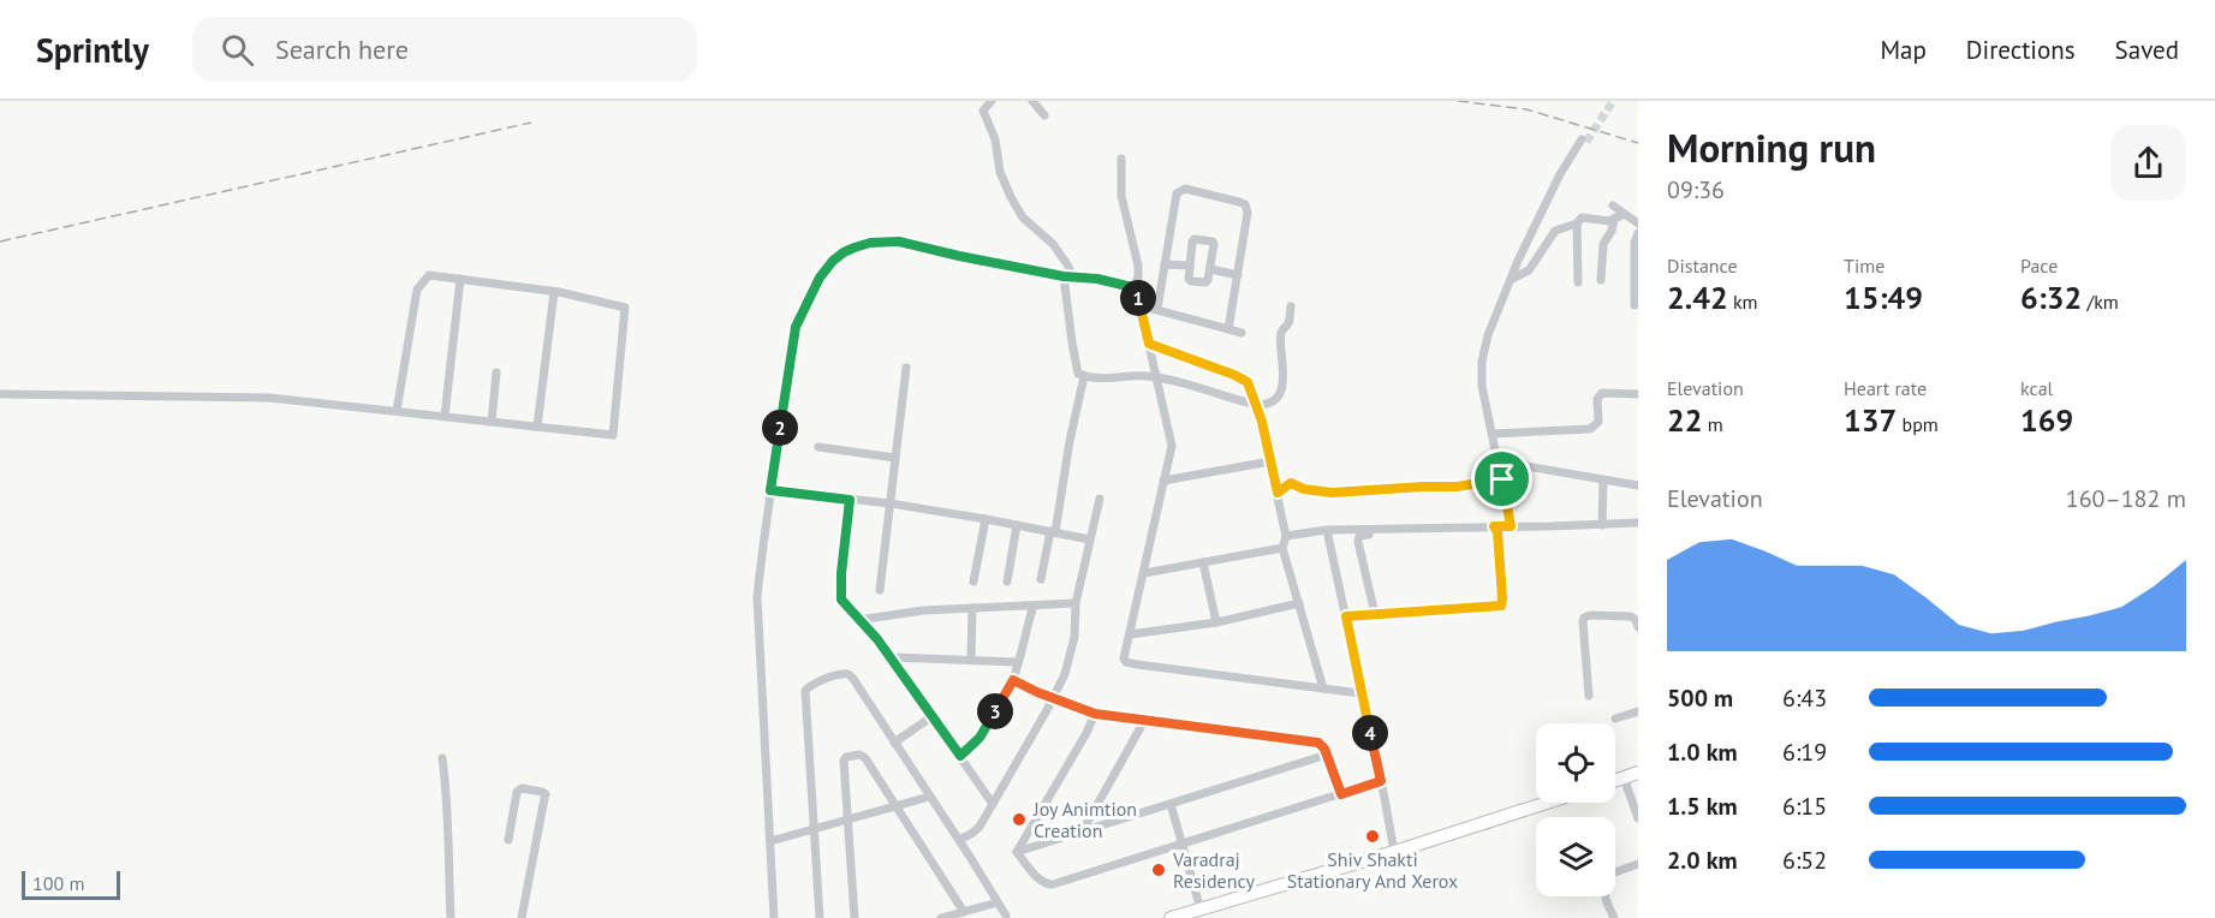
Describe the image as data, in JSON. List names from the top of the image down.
{
  "places": ["Joy Animtion Creation", "Shiv Shakti Stationary And Xerox", "Varadraj Residency"],
  "scale_bar": "100 m",
  "page": {
    "header": "Sprintly",
    "search": "Search here",
    "nav": ["Map", "Directions", "Saved"],
    "heading": ["Morning run", "09:36"],
    "stats": [
      ["Distance", "2.42 km"],
      ["Time", "15:49"],
      ["Pace", "6:32 /km"],
      ["Elevation", "22 m"],
      ["Heart rate", "137 bpm"],
      ["kcal", "169"]
    ],
    "pins": [
      "1",
      "2",
      "3",
      "4"
    ],
    "chart": ["Elevation", "160–182 m"],
    "list": [
      {
        "name": "500 m",
        "note": "6:43"
      },
      {
        "name": "1.0 km",
        "note": "6:19"
      },
      {
        "name": "1.5 km",
        "note": "6:15"
      },
      {
        "name": "2.0 km",
        "note": "6:52"
      }
    ],
    "scale": "100 m"
  }
}
